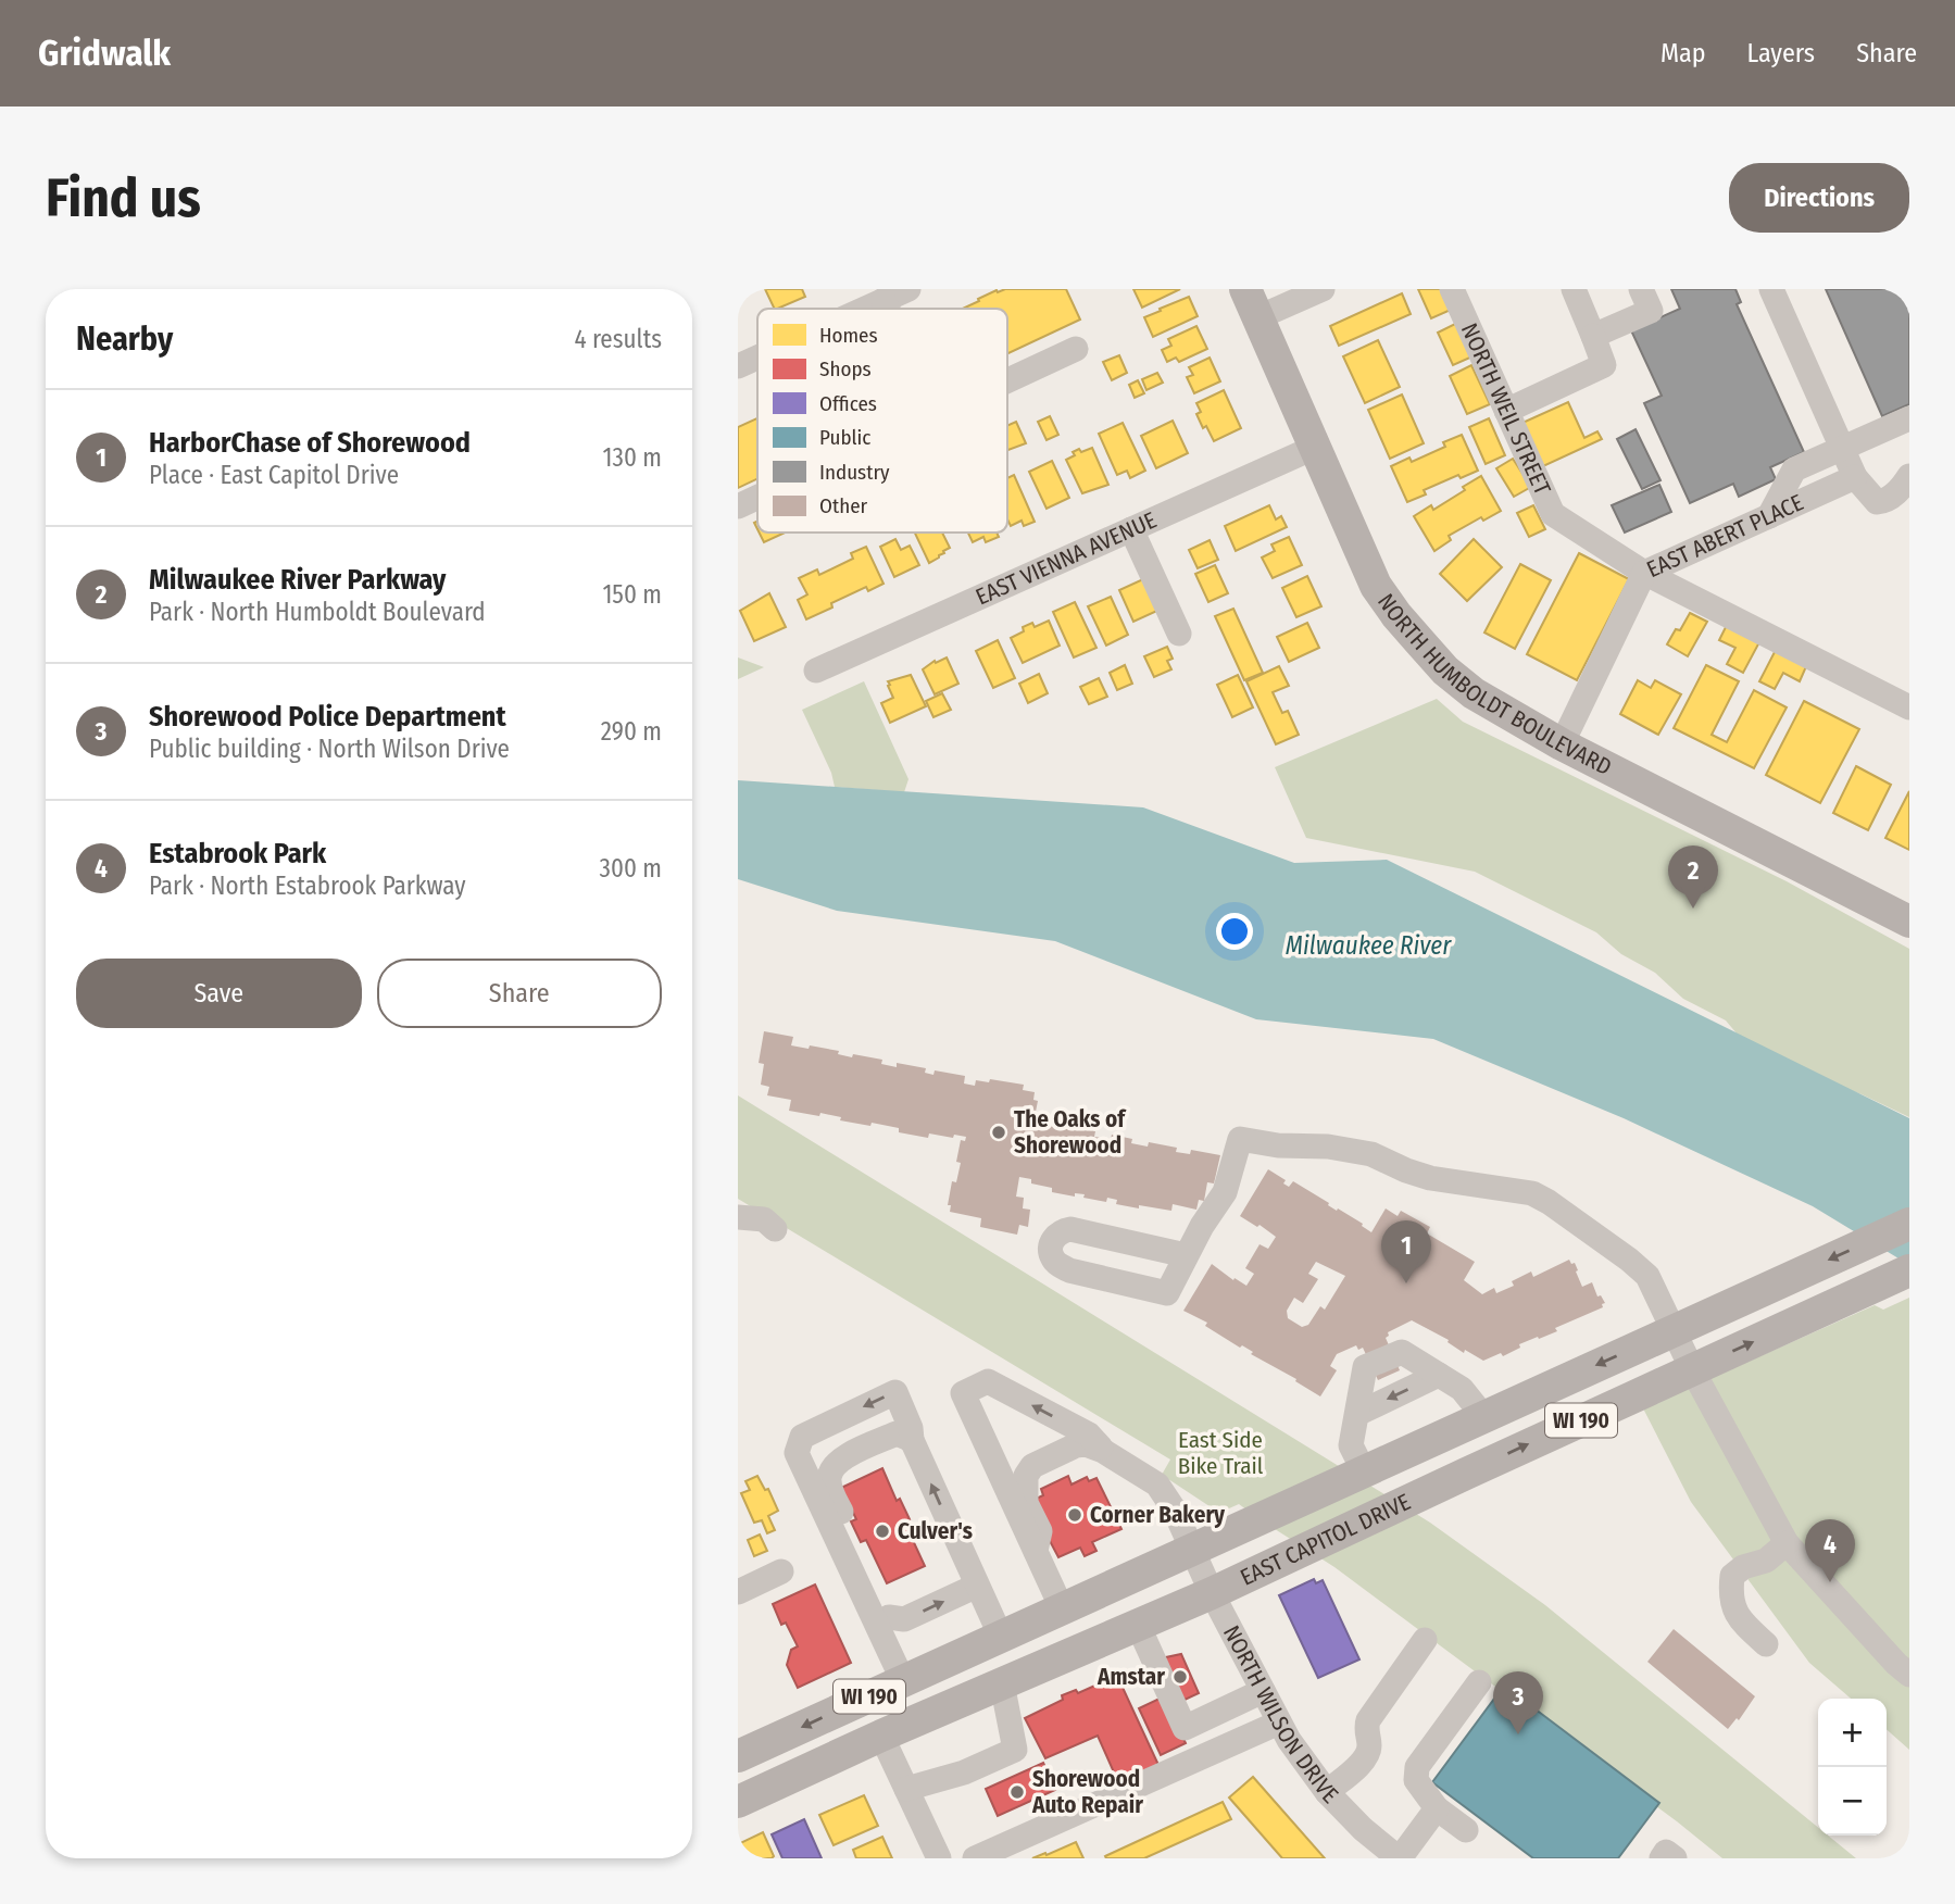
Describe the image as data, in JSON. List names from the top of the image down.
{
  "streets": {
    "main road": ["NORTH HUMBOLDT BOULEVARD", "WI 190", "EAST CAPITOL DRIVE"],
    "street": [
      "NORTH WEIL STREET",
      "EAST ABERT PLACE",
      "EAST VIENNA AVENUE",
      "NORTH WILSON DRIVE"
    ]
  },
  "crossings": [
    ["NORTH WEIL STREET", "EAST ABERT PLACE"],
    ["EAST ABERT PLACE", "NORTH HUMBOLDT BOULEVARD"],
    ["EAST VIENNA AVENUE", "NORTH HUMBOLDT BOULEVARD"],
    ["EAST CAPITOL DRIVE", "NORTH WILSON DRIVE"]
  ],
  "water": ["Milwaukee River"],
  "parks": ["East Side Bike Trail"],
  "places": [
    "The Oaks of Shorewood",
    "Corner Bakery",
    "Culver's",
    "Amstar",
    "Shorewood Auto Repair"
  ],
  "legend": [
    "Homes",
    "Shops",
    "Offices",
    "Public",
    "Industry",
    "Other"
  ],
  "page": {
    "header": "Gridwalk",
    "nav": ["Map", "Layers", "Share"],
    "buttons": [
      "Directions",
      ["Save", "Share"]
    ],
    "title": "Find us",
    "heading": ["Nearby", "4 results"],
    "list": [
      {
        "mark": "1",
        "name": "HarborChase of Shorewood",
        "note": "Place · East Capitol Drive",
        "value": "130 m"
      },
      {
        "mark": "2",
        "name": "Milwaukee River Parkway",
        "note": "Park · North Humboldt Boulevard",
        "value": "150 m"
      },
      {
        "mark": "3",
        "name": "Shorewood Police Department",
        "note": "Public building · North Wilson Drive",
        "value": "290 m"
      },
      {
        "mark": "4",
        "name": "Estabrook Park",
        "note": "Park · North Estabrook Parkway",
        "value": "300 m"
      }
    ],
    "pins": [
      "2",
      "1",
      "4",
      "3"
    ],
    "map_buttons": ["+", "−"]
  }
}
